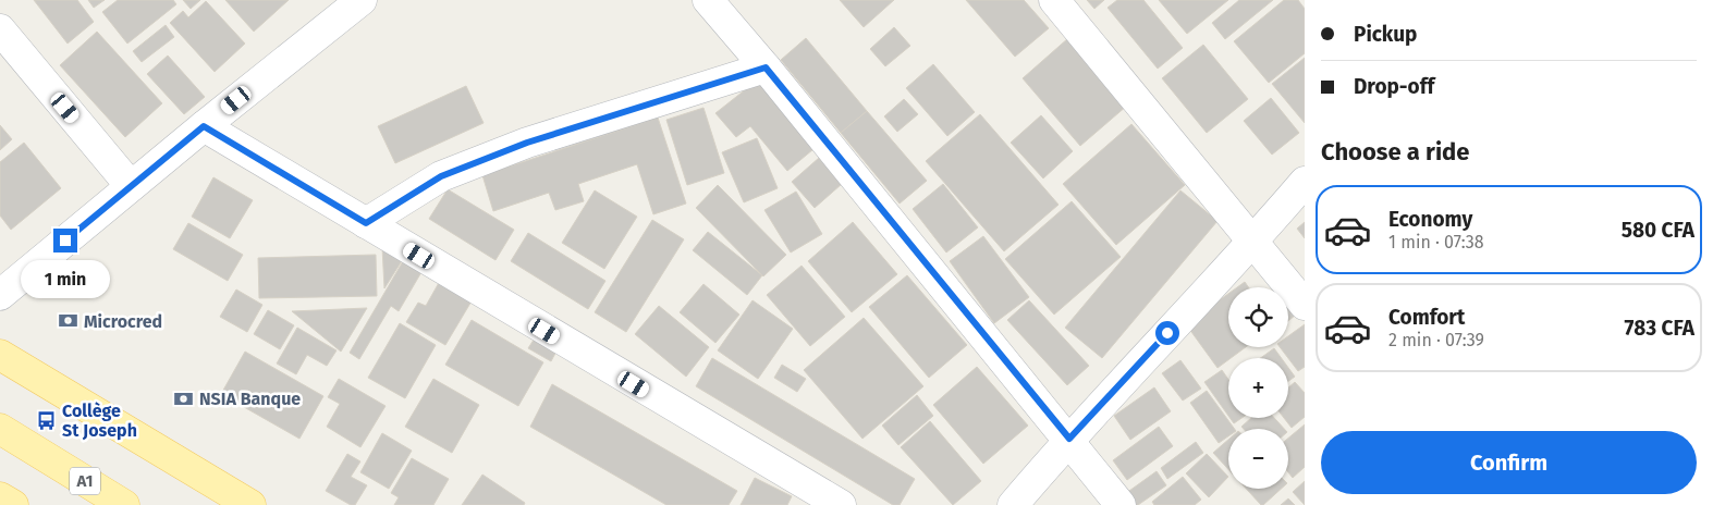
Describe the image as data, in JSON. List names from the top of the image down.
{
  "streets": {
    "main road": ["A1"]
  },
  "places": {
    "bank": ["Microcred", "NSIA Banque"],
    "bus stop": ["Collège St Joseph"]
  },
  "page": {
    "banner": ["Pickup", "Drop-off"],
    "heading": "Choose a ride",
    "list": [
      {
        "name": "Economy",
        "note": "1 min · 07:38",
        "value": "580 CFA"
      },
      {
        "name": "Comfort",
        "note": "2 min · 07:39",
        "value": "783 CFA"
      }
    ],
    "bubble": "1 min",
    "map_buttons": ["+", "−"],
    "buttons": "Confirm"
  }
}
